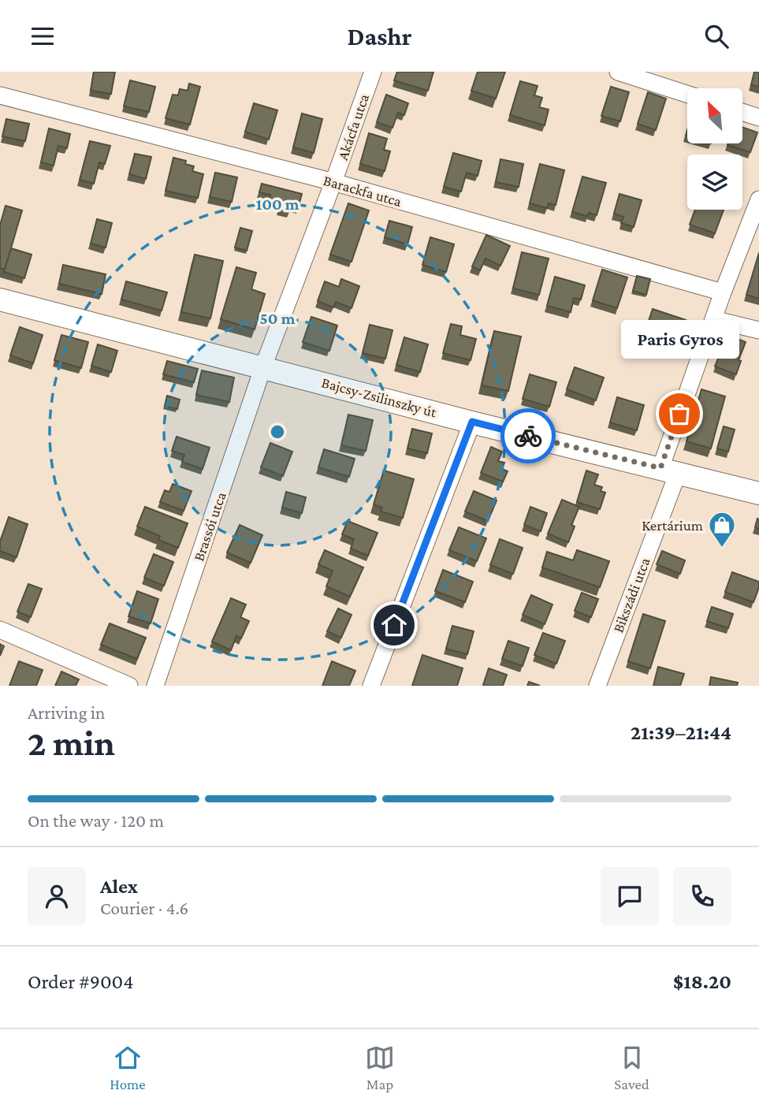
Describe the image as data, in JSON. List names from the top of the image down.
{
  "streets": {
    "main road": ["Bajcsy-Zsilinszky út"],
    "street": [
      "Akácfa utca",
      "Barackfa utca",
      "Brassói utca",
      "Bikszádi utca"
    ]
  },
  "crossings": [
    ["Akácfa utca", "Barackfa utca"],
    ["Akácfa utca", "Bajcsy-Zsilinszky út"],
    ["Akácfa utca", "Brassói utca"],
    ["Barackfa utca", "Bikszádi utca"],
    ["Bajcsy-Zsilinszky út", "Brassói utca"],
    ["Bajcsy-Zsilinszky út", "Bikszádi utca"]
  ],
  "places": {
    "other": ["Paris Gyros"],
    "shop": ["Kertárium"]
  },
  "north": "top left",
  "page": {
    "header": "Dashr",
    "bubble": "Paris Gyros",
    "heading": ["2 min", "Arriving in", "21:39–21:44"],
    "panel": [
      "Alex",
      "Courier · 4.6",
      "Order #9004",
      "$18.20"
    ],
    "bar": "On the way · 120 m",
    "tabs": ["Home", "Map", "Saved"]
  },
  "rings": ["100 m", "50 m"]
}
